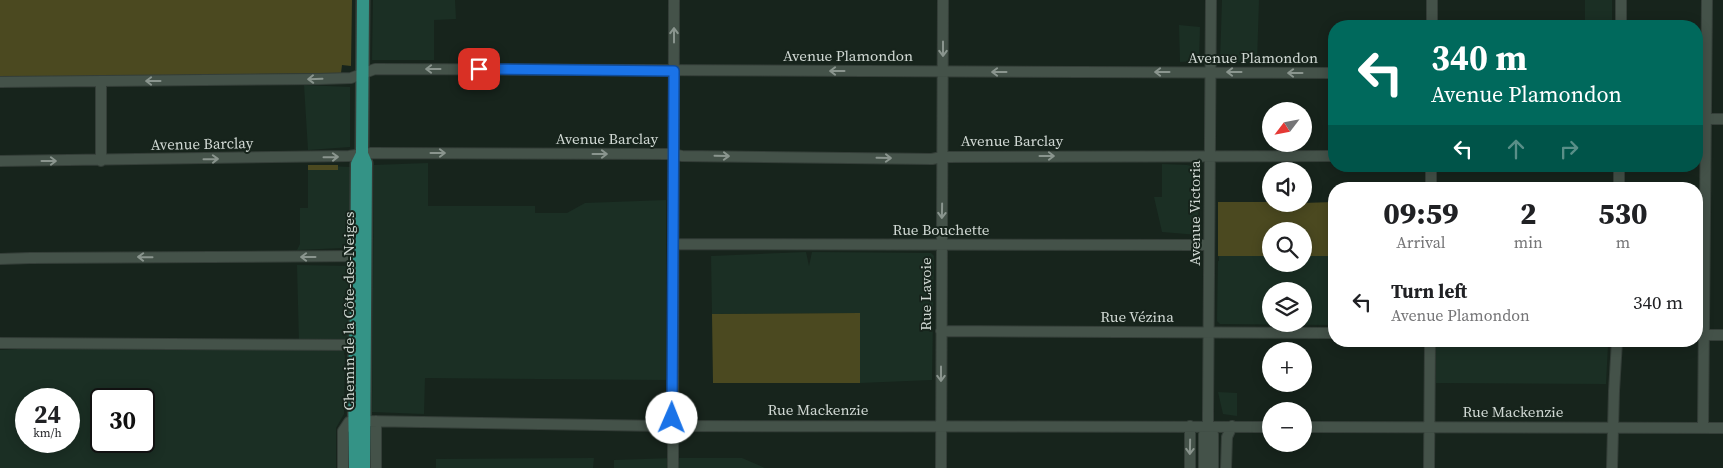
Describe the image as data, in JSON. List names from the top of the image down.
{
  "streets": {
    "main road": ["Chemin de la Côte-des-Neiges"],
    "street": [
      "Avenue Plamondon",
      "Avenue Barclay",
      "Avenue Victoria",
      "Rue Bouchette",
      "Rue Lavoie",
      "Rue Vézina",
      "Rue Mackenzie"
    ]
  },
  "crossings": [
    ["Avenue Plamondon", "Avenue Victoria"],
    ["Avenue Plamondon", "Rue Lavoie"],
    ["Avenue Plamondon", "Chemin de la Côte-des-Neiges"],
    ["Avenue Barclay", "Avenue Victoria"],
    ["Avenue Barclay", "Rue Lavoie"],
    ["Avenue Barclay", "Chemin de la Côte-des-Neiges"],
    ["Avenue Victoria", "Rue Bouchette"],
    ["Avenue Victoria", "Rue Vézina"],
    ["Avenue Victoria", "Rue Mackenzie"],
    ["Rue Bouchette", "Rue Lavoie"],
    ["Rue Lavoie", "Rue Vézina"],
    ["Rue Lavoie", "Rue Mackenzie"],
    ["Chemin de la Côte-des-Neiges", "Rue Mackenzie"]
  ],
  "one_way": ["Avenue Plamondon", "Avenue Barclay", "Rue Lavoie"],
  "north": "bottom left",
  "page": {
    "turn": ["340 m", "Avenue Plamondon"],
    "map_buttons": ["+", "−"],
    "eta": [
      "09:59",
      "Arrival",
      "2",
      "min",
      "530",
      "m"
    ],
    "list": [
      {
        "name": "Turn left",
        "note": "Avenue Plamondon",
        "value": "340 m"
      }
    ],
    "speed": "24 km/h",
    "limit": "30"
  }
}
